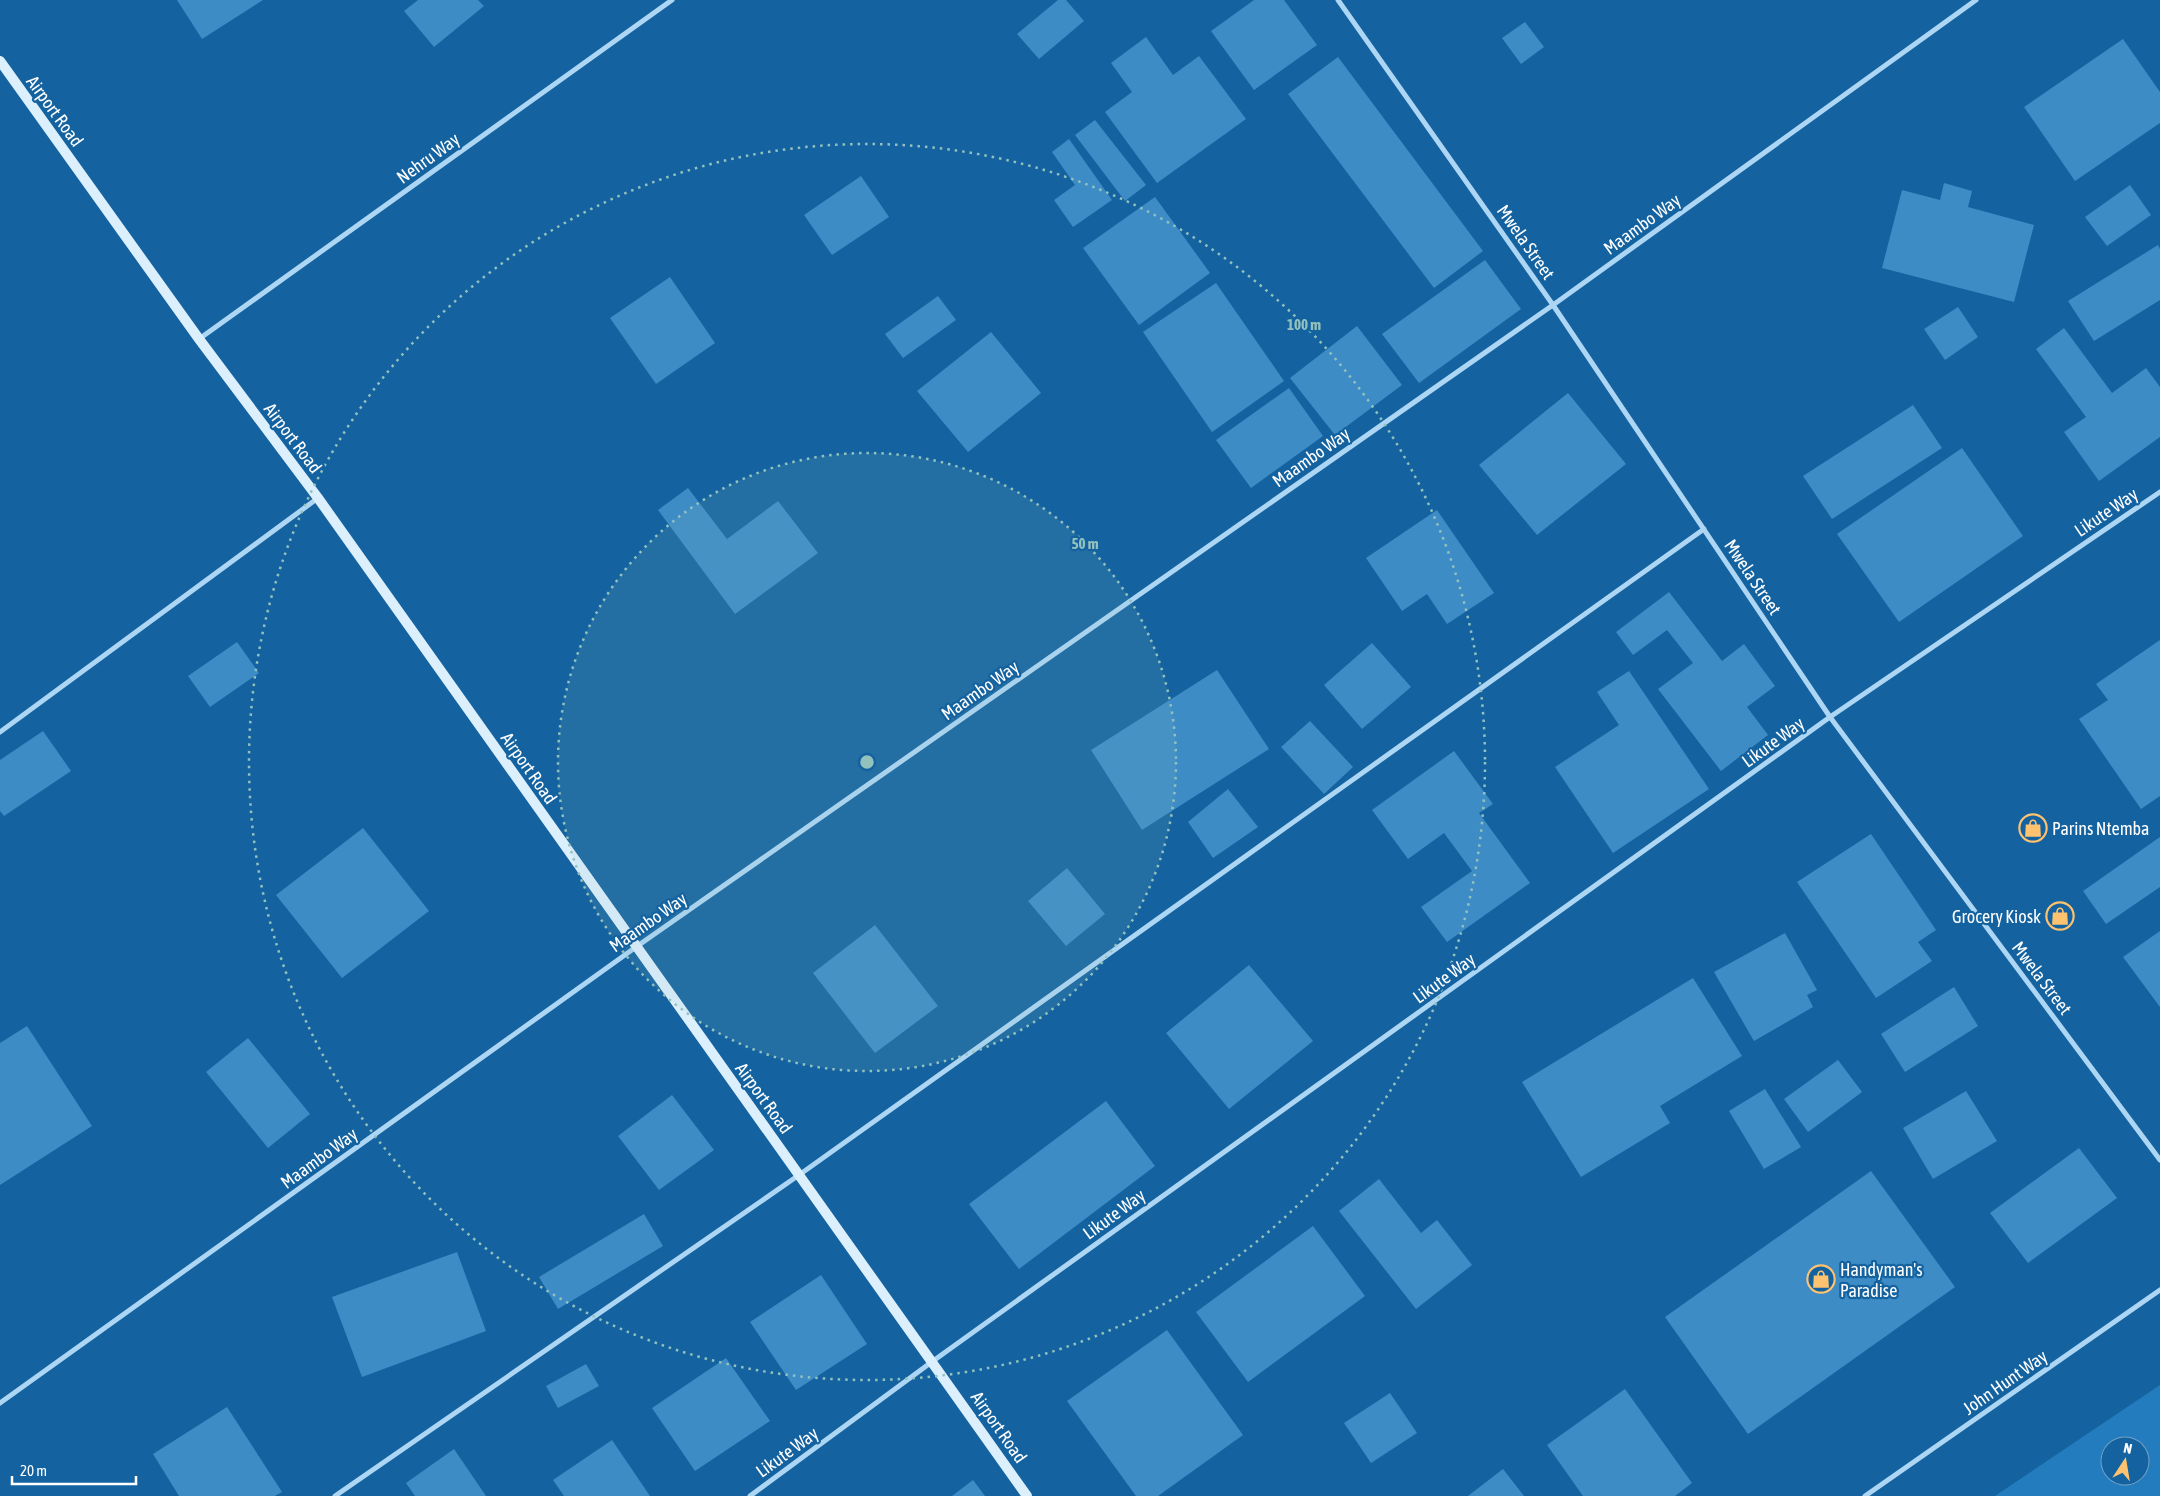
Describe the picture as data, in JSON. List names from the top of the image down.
{
  "streets": {
    "street": [
      "Airport Road",
      "Nehru Way",
      "Maambo Way",
      "Mwela Street",
      "Likute Way",
      "John Hunt Way"
    ]
  },
  "crossings": [
    ["Airport Road", "Nehru Way"],
    ["Airport Road", "Maambo Way"],
    ["Airport Road", "Likute Way"],
    ["Maambo Way", "Mwela Street"],
    ["Mwela Street", "Likute Way"]
  ],
  "places": {
    "shop": ["Parins Ntemba", "Grocery Kiosk", "Handyman's Paradise"]
  },
  "scale_bar": "20 m",
  "north": "top",
  "rings": ["100 m", "50 m"]
}
